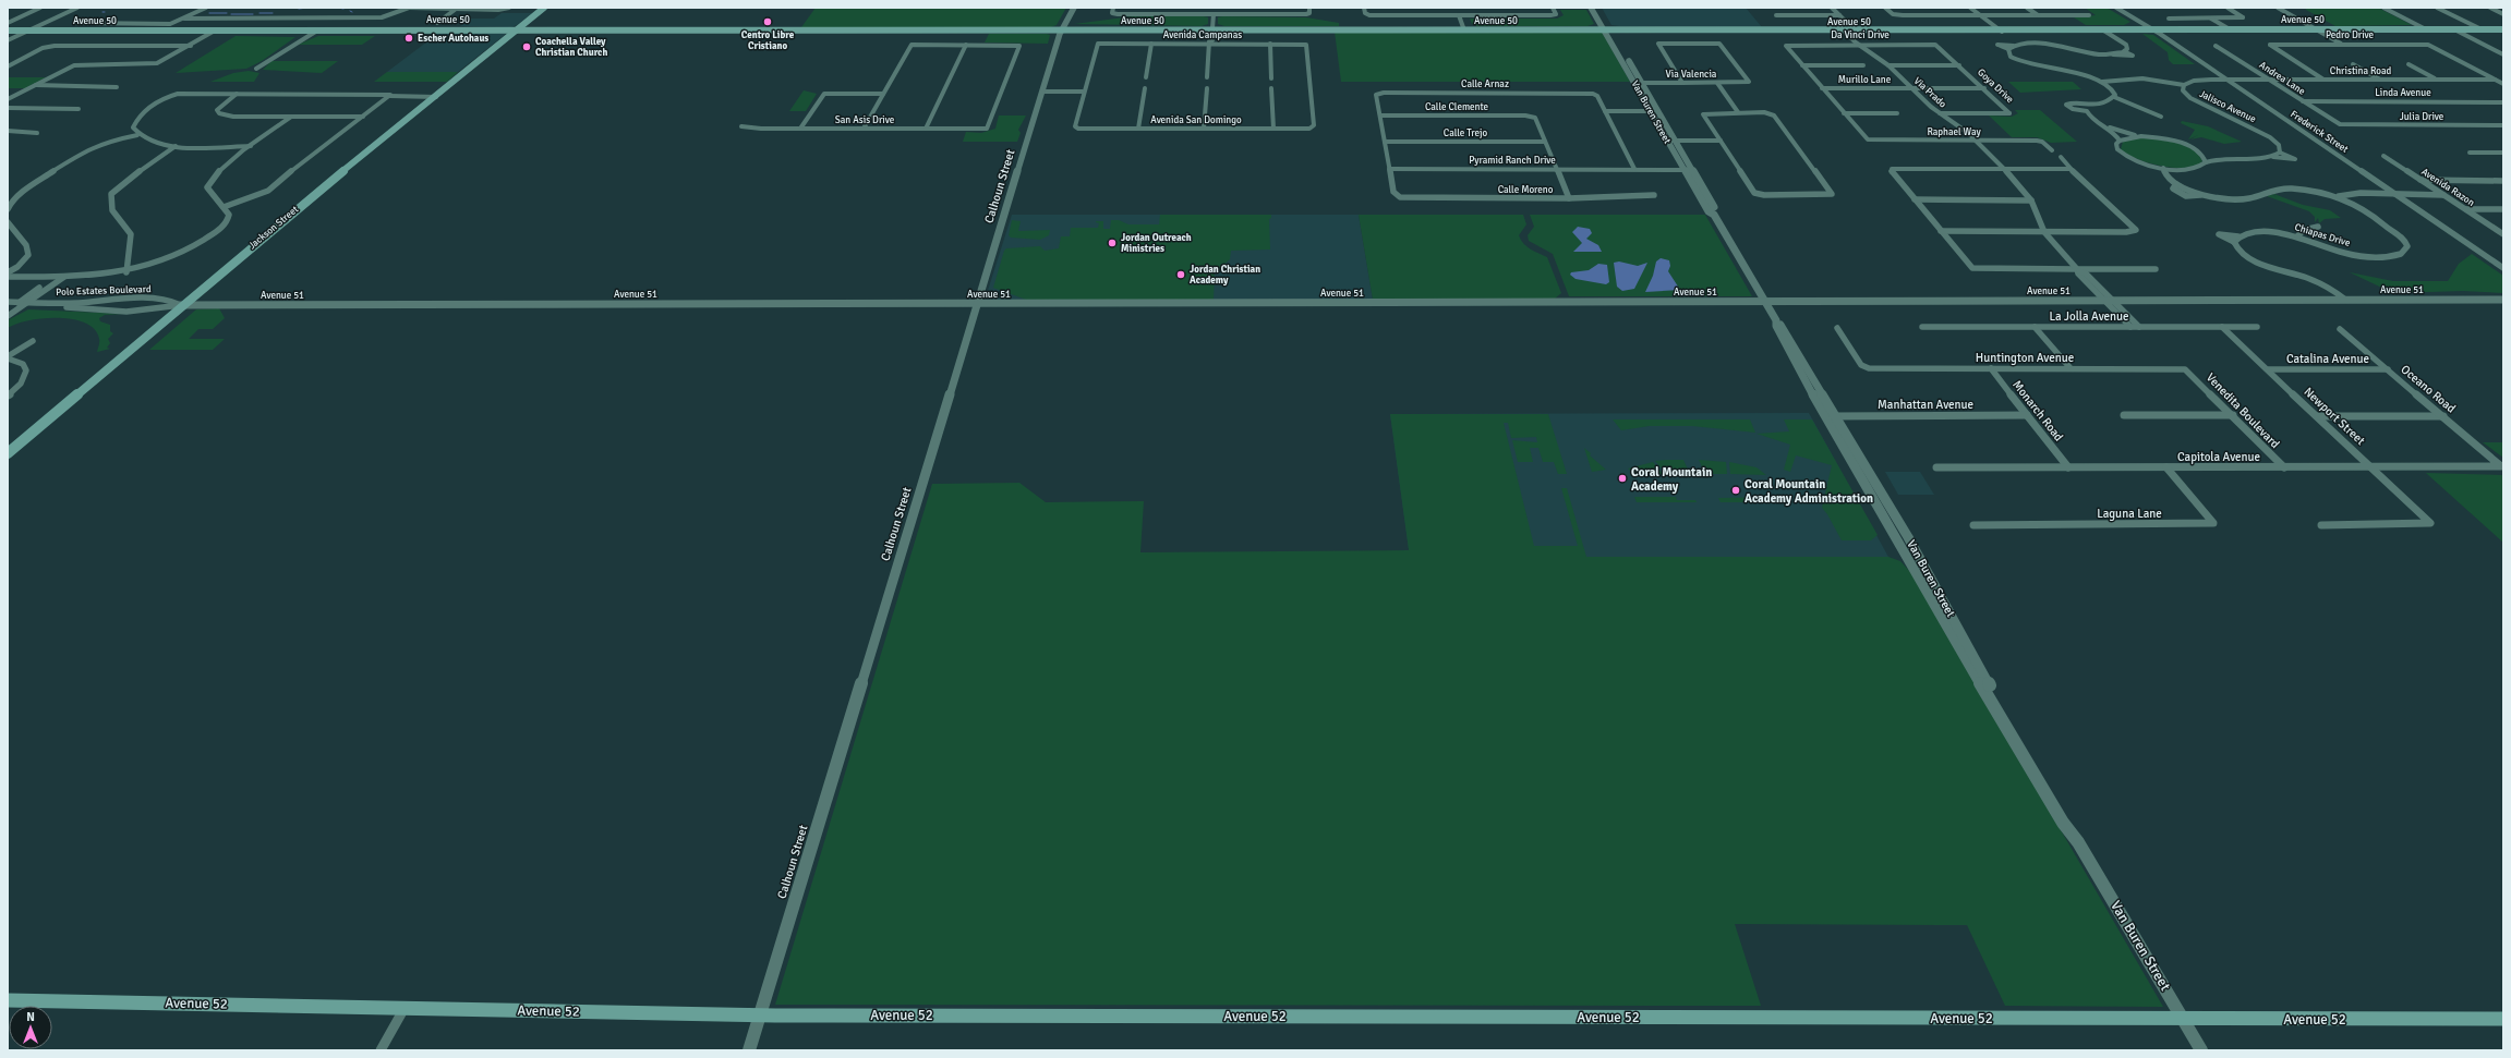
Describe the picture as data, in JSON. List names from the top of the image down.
{
  "streets": {
    "main road": ["Avenue 50", "Jackson Street", "Avenue 52"],
    "street": [
      "Avenida Campanas",
      "Da Vinci Drive",
      "Pedro Drive",
      "Christina Road",
      "Via Valencia",
      "Andrea Lane",
      "Murillo Lane",
      "Calle Arnaz",
      "Goya Drive",
      "Via Prado",
      "Linda Avenue",
      "Calle Clemente",
      "Jalisco Avenue",
      "Van Buren Street",
      "Julia Drive",
      "San Asis Drive",
      "Avenida San Domingo",
      "Raphael Way",
      "Frederick Street",
      "Calle Trejo",
      "Pyramid Ranch Drive",
      "Calhoun Street",
      "Avenida Razon",
      "Calle Moreno",
      "Chiapas Drive",
      "Avenue 51",
      "Polo Estates Boulevard",
      "La Jolla Avenue",
      "Huntington Avenue",
      "Catalina Avenue",
      "Oceano Road",
      "Manhattan Avenue",
      "Monarch Road",
      "Venedita Boulevard",
      "Newport Street",
      "Capitola Avenue",
      "Laguna Lane"
    ]
  },
  "crossings": [
    ["Avenue 50", "Via Prado"],
    ["Avenue 50", "Van Buren Street"],
    ["Avenue 50", "Frederick Street"],
    ["Avenue 50", "Calhoun Street"],
    ["Avenue 50", "Jackson Street"],
    ["Avenida Campanas", "Avenida San Domingo"],
    ["Da Vinci Drive", "Goya Drive"],
    ["Da Vinci Drive", "Via Prado"],
    ["Pedro Drive", "Christina Road"],
    ["Christina Road", "Andrea Lane"],
    ["Christina Road", "Jalisco Avenue"],
    ["Christina Road", "Frederick Street"],
    ["Via Valencia", "Van Buren Street"],
    ["Andrea Lane", "Linda Avenue"],
    ["Andrea Lane", "Julia Drive"],
    ["Murillo Lane", "Goya Drive"],
    ["Murillo Lane", "Via Prado"],
    ["Calle Arnaz", "Calle Clemente"],
    ["Goya Drive", "Via Prado"],
    ["Via Prado", "Raphael Way"],
    ["Calle Clemente", "Calle Trejo"],
    ["Jalisco Avenue", "Frederick Street"],
    ["Jalisco Avenue", "Chiapas Drive"],
    ["Van Buren Street", "Pyramid Ranch Drive"],
    ["Van Buren Street", "Avenue 51"],
    ["Van Buren Street", "Manhattan Avenue"],
    ["Van Buren Street", "Avenue 52"],
    ["Pyramid Ranch Drive", "Calle Moreno"],
    ["Calhoun Street", "Avenue 51"],
    ["Calhoun Street", "Avenue 52"],
    ["Jackson Street", "Avenue 51"],
    ["Jackson Street", "Polo Estates Boulevard"],
    ["Chiapas Drive", "Avenue 51"],
    ["Avenue 51", "Polo Estates Boulevard"],
    ["La Jolla Avenue", "Newport Street"],
    ["Huntington Avenue", "Monarch Road"],
    ["Huntington Avenue", "Venedita Boulevard"],
    ["Catalina Avenue", "Oceano Road"],
    ["Catalina Avenue", "Newport Street"],
    ["Oceano Road", "Capitola Avenue"],
    ["Manhattan Avenue", "Monarch Road"],
    ["Monarch Road", "Capitola Avenue"],
    ["Venedita Boulevard", "Capitola Avenue"],
    ["Newport Street", "Capitola Avenue"],
    ["Capitola Avenue", "Laguna Lane"]
  ],
  "places": [
    "Centro Libre Cristiano",
    "Escher Autohaus",
    "Coachella Valley Christian Church",
    "Jordan Outreach Ministries",
    "Jordan Christian Academy",
    "Coral Mountain Academy",
    "Coral Mountain Academy Administration"
  ],
  "north": "top"
}
